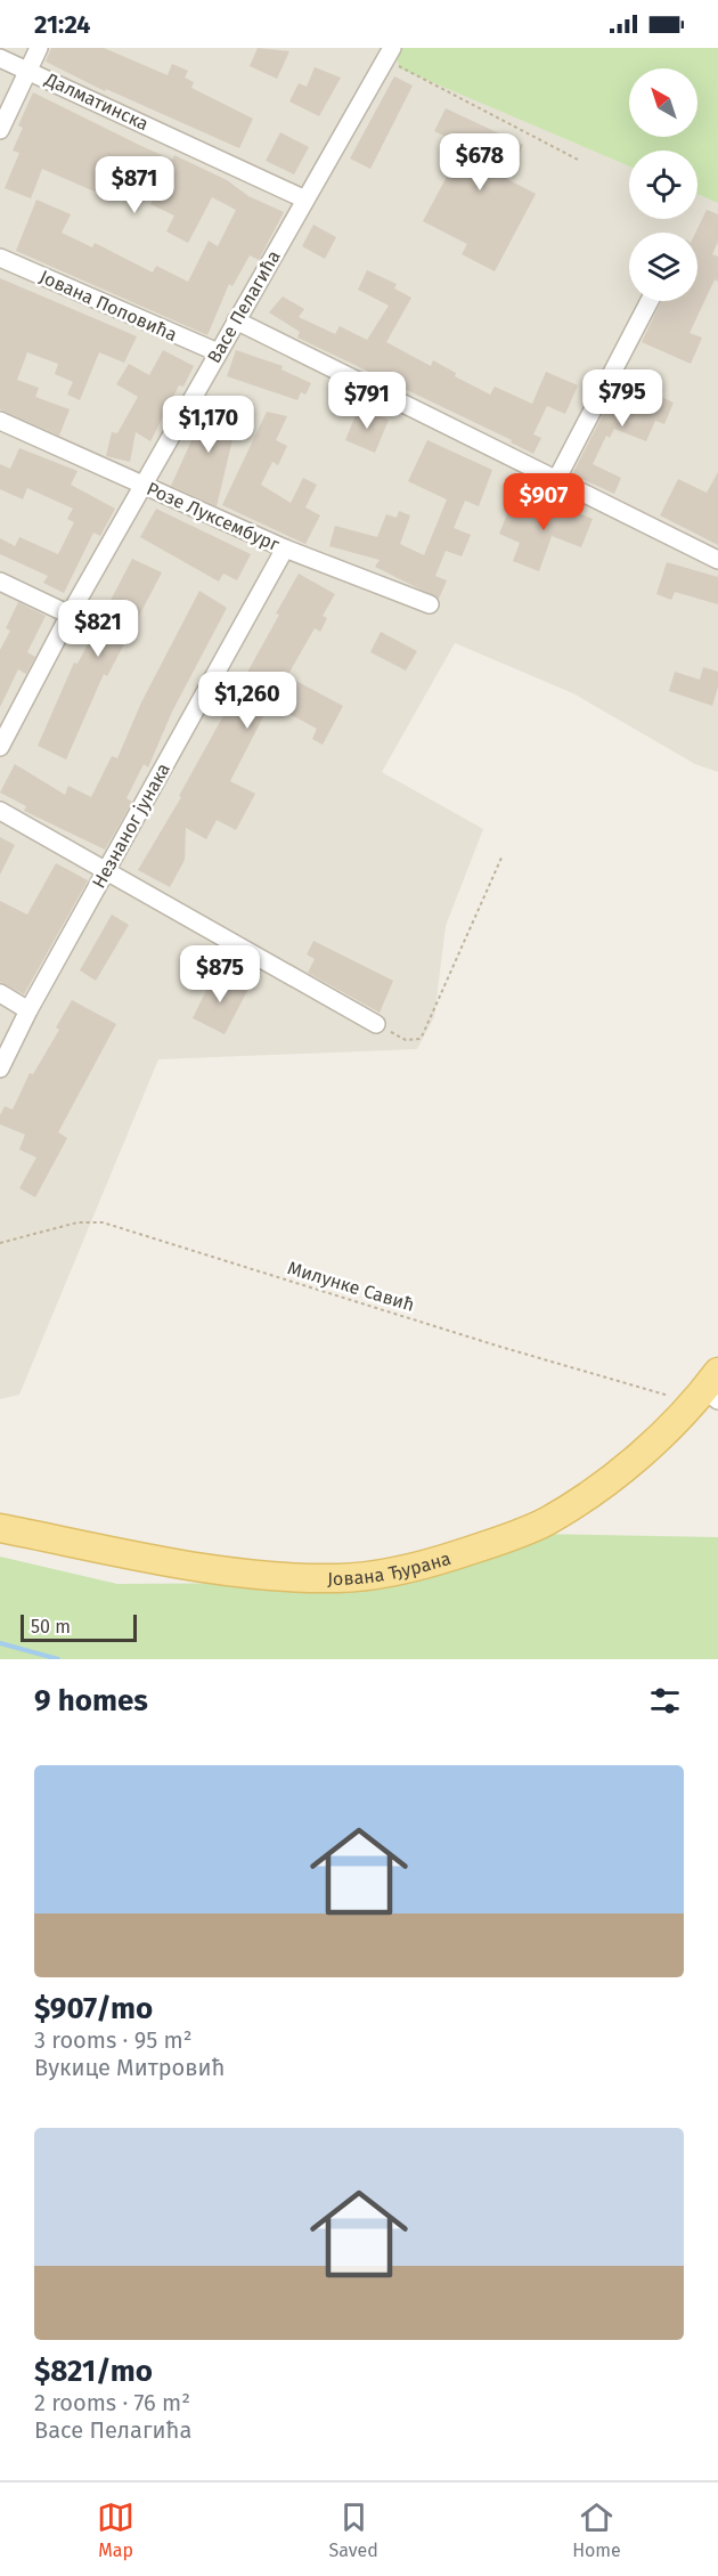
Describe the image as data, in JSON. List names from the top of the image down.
{
  "streets": {
    "main road": ["Јована Ђурана"],
    "street": [
      "Далматинска",
      "Јована Поповића",
      "Васе Пелагића",
      "Розе Луксембург",
      "Незнаног јунака"
    ],
    "path": ["Милунке Савић"]
  },
  "crossings": [
    ["Далматинска", "Васе Пелагића"],
    ["Јована Поповића", "Васе Пелагића"],
    ["Васе Пелагића", "Розе Луксембург"],
    ["Розе Луксембург", "Незнаног јунака"],
    ["Милунке Савић", "Јована Ђурана"]
  ],
  "scale_bar": "50 m",
  "north": "top left",
  "page": {
    "status": "21:24",
    "price": [
      "$678",
      "$871",
      "$795",
      "$791",
      "$1,170",
      "$907",
      "$821",
      "$1,260",
      "$875"
    ],
    "scale": "50 m",
    "heading": "9 homes",
    "list": [
      {
        "name": "$907/mo",
        "note": "3 rooms · 95 m² · Вукице Митровић"
      },
      {
        "name": "$821/mo",
        "note": "2 rooms · 76 m² · Васе Пелагића"
      }
    ],
    "tabs": ["Map", "Saved", "Home"]
  }
}
